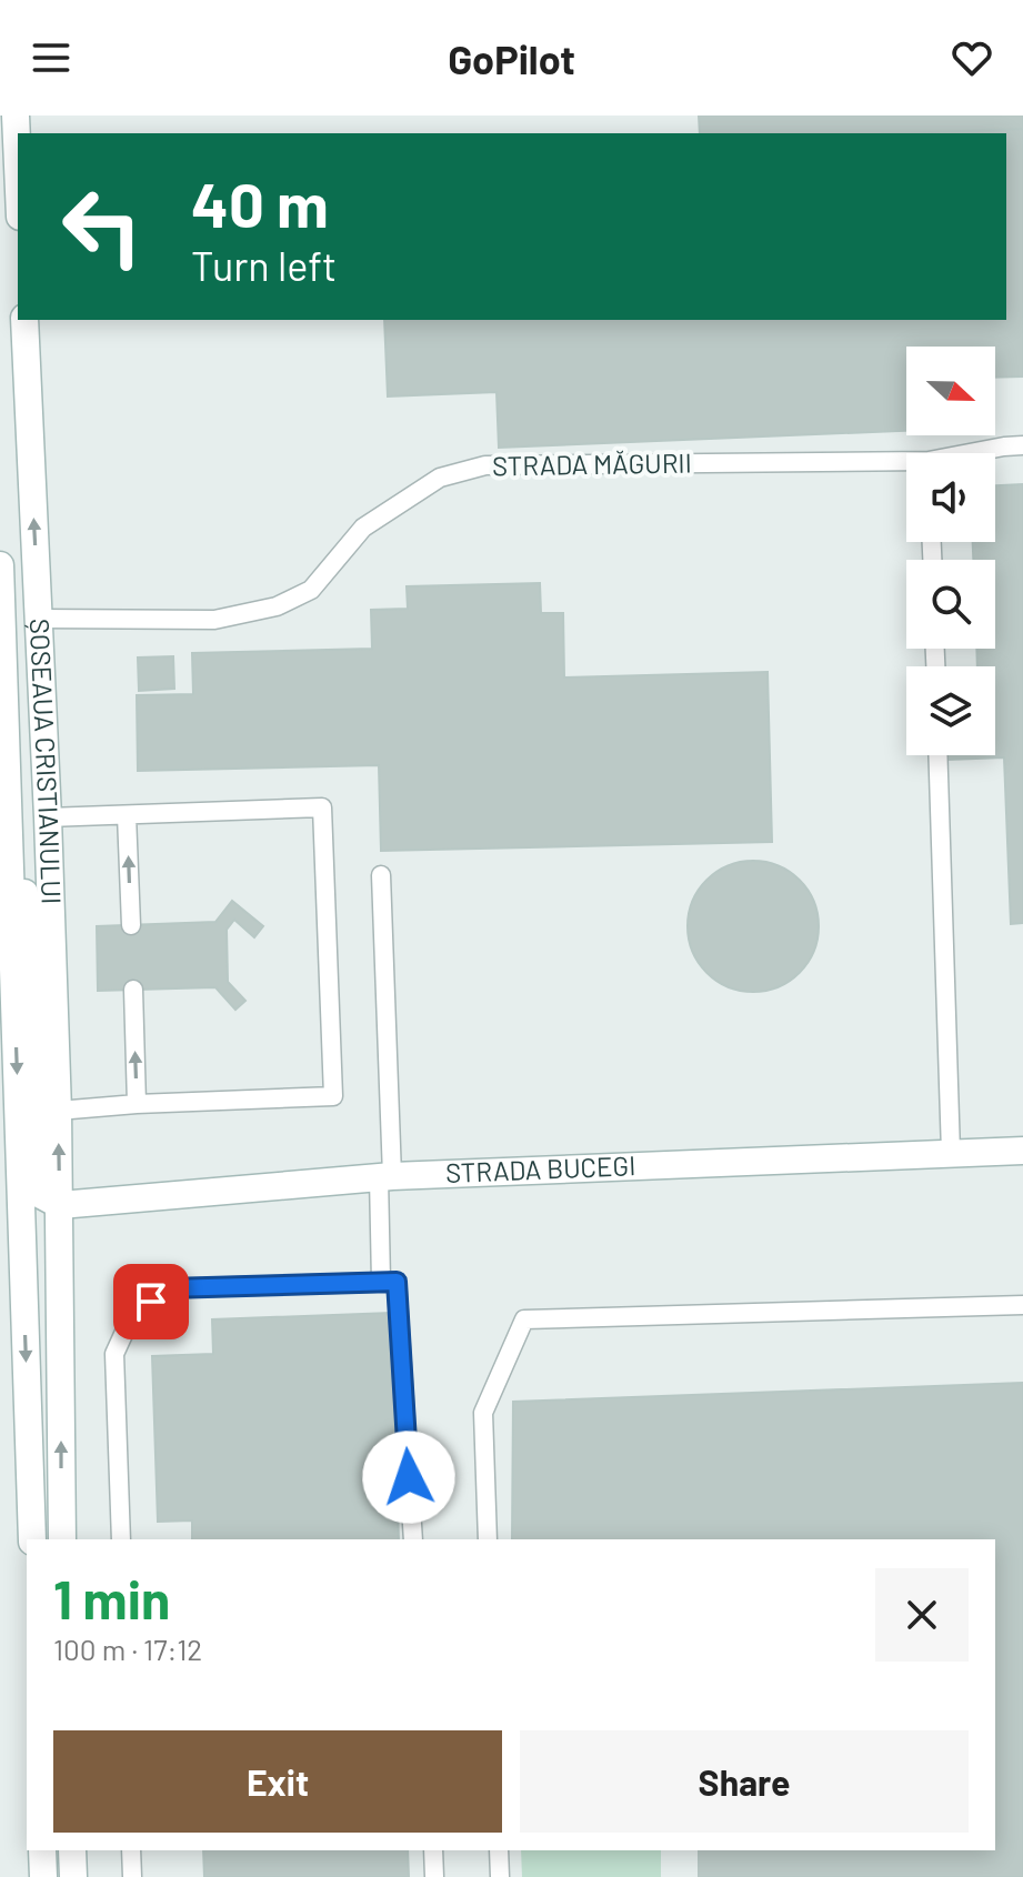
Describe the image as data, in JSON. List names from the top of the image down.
{
  "streets": {
    "main road": ["ȘOSEAUA CRISTIANULUI", "STRADA BUCEGI"],
    "lane": ["STRADA MĂGURII"]
  },
  "crossings": [
    ["STRADA MĂGURII", "ȘOSEAUA CRISTIANULUI"],
    ["ȘOSEAUA CRISTIANULUI", "STRADA BUCEGI"]
  ],
  "north": "right",
  "page": {
    "header": "GoPilot",
    "turn": ["40 m", "Turn left"],
    "heading": ["1 min", "100 m · 17:12"],
    "buttons": ["Exit", "Share"]
  }
}
